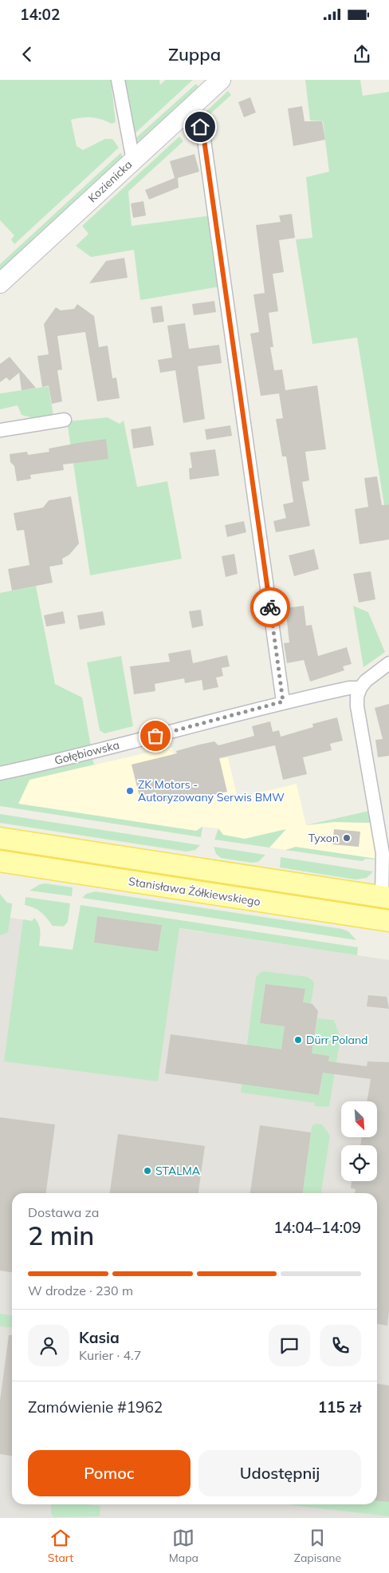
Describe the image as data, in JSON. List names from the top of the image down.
{
  "streets": {
    "main road": ["Kozienicka", "Stanisława Żółkiewskiego"],
    "street": ["Gołębiowska"]
  },
  "places": [
    "ZK Motors - Autoryzowany Serwis BMW",
    "Tyxon",
    "Dürr Poland",
    "STALMA"
  ],
  "north": "bottom right",
  "page": {
    "status": "14:02",
    "header": "Zuppa",
    "heading": ["2 min", "Dostawa za", "14:04–14:09"],
    "panel": [
      "Kasia",
      "Kurier · 4.7",
      "Zamówienie #1962",
      "115 zł"
    ],
    "bar": "W drodze · 230 m",
    "buttons": ["Pomoc", "Udostępnij"],
    "tabs": ["Start", "Mapa", "Zapisane"]
  }
}
